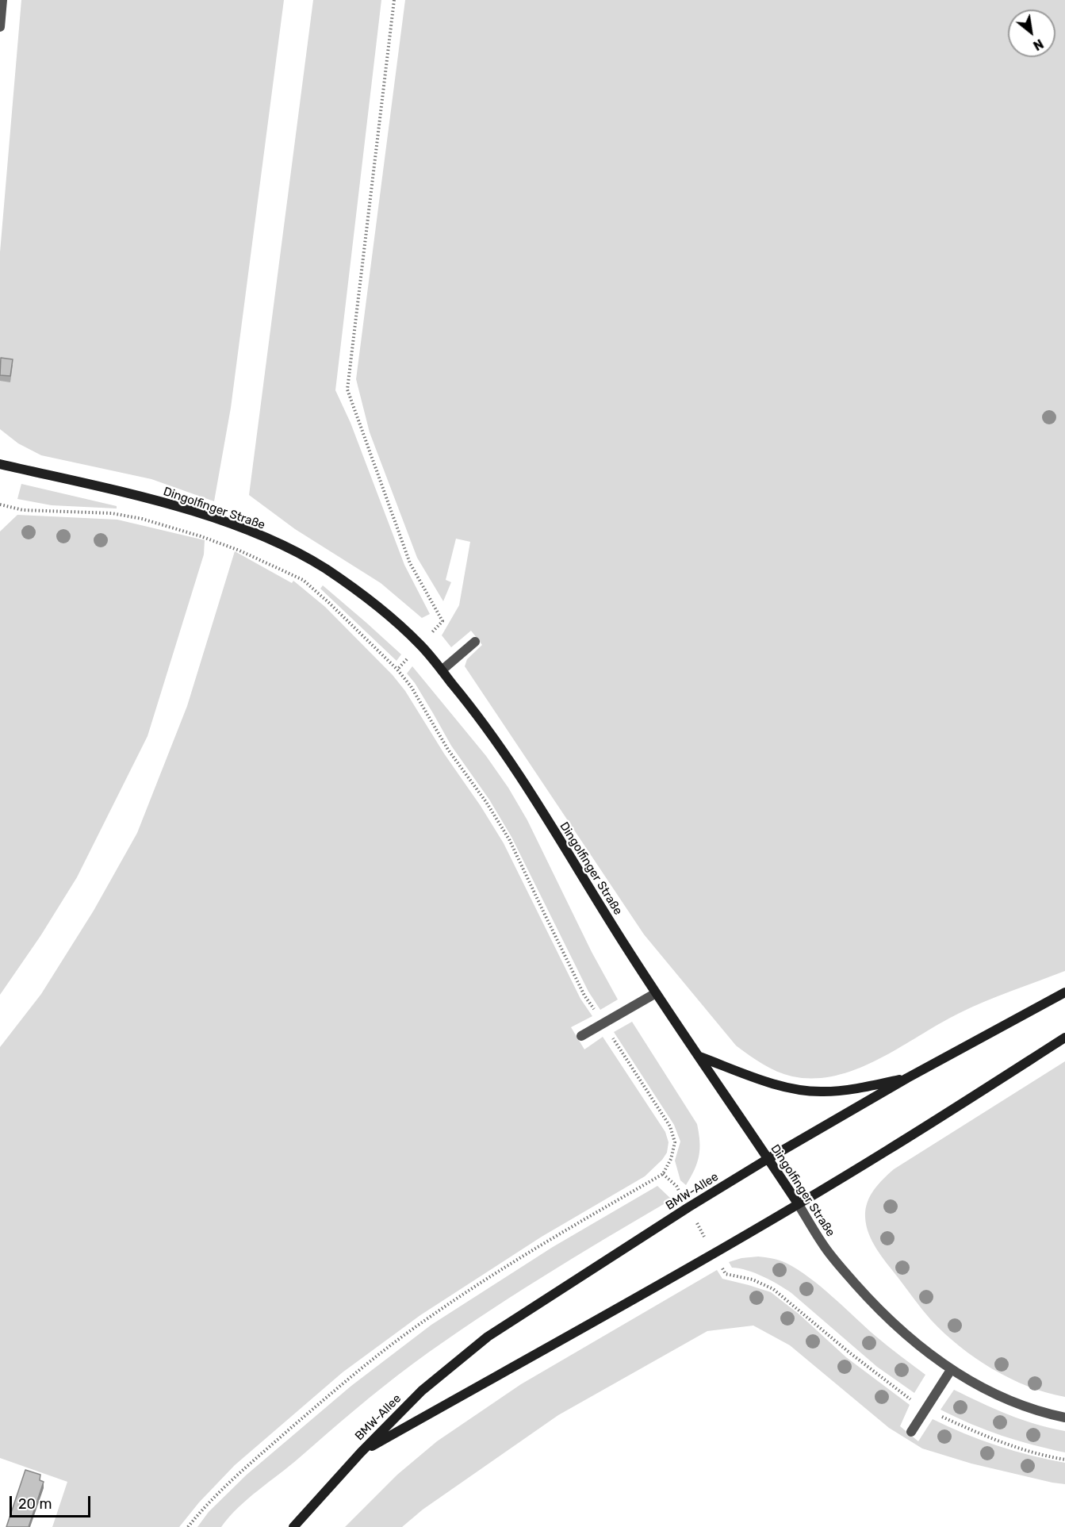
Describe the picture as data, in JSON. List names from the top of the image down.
{
  "streets": {
    "main road": ["Dingolfinger Straße", "BMW-Allee"]
  },
  "crossings": [
    ["Dingolfinger Straße", "BMW-Allee"]
  ],
  "scale_bar": "20 m",
  "north": "bottom right"
}
